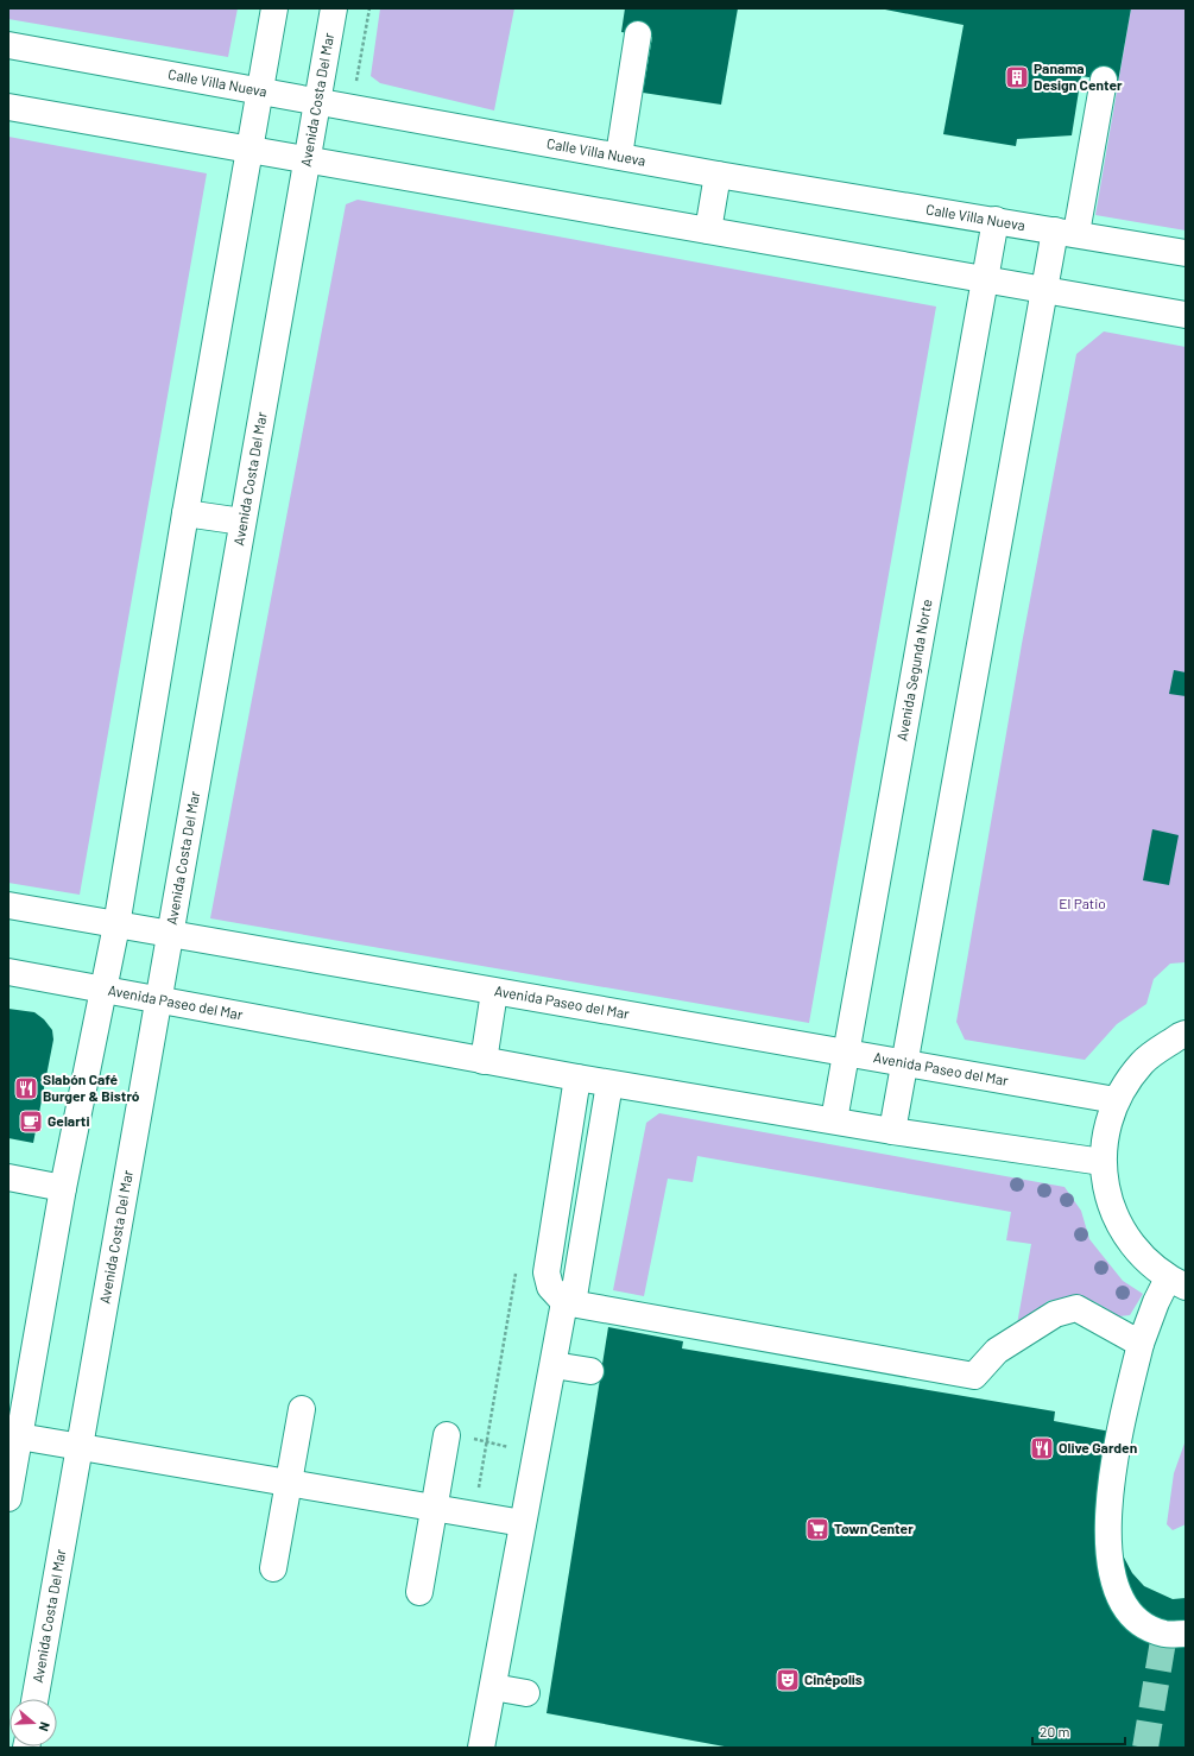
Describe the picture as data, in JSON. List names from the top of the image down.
{
  "streets": {
    "street": [
      "Calle Villa Nueva",
      "Avenida Costa Del Mar",
      "Avenida Segunda Norte",
      "Avenida Paseo del Mar"
    ]
  },
  "crossings": [
    ["Calle Villa Nueva", "Avenida Costa Del Mar"],
    ["Calle Villa Nueva", "Avenida Segunda Norte"],
    ["Avenida Costa Del Mar", "Avenida Paseo del Mar"],
    ["Avenida Segunda Norte", "Avenida Paseo del Mar"]
  ],
  "parks": ["El Patio"],
  "places": {
    "building": ["Panama Design Center"],
    "restaurant": ["Slabón Café Burger & Bistró", "Olive Garden"],
    "cafe": ["Gelarti"],
    "supermarket": ["Town Center"],
    "theatre": ["Cinépolis"]
  },
  "scale_bar": "20 m",
  "north": "right"
}
